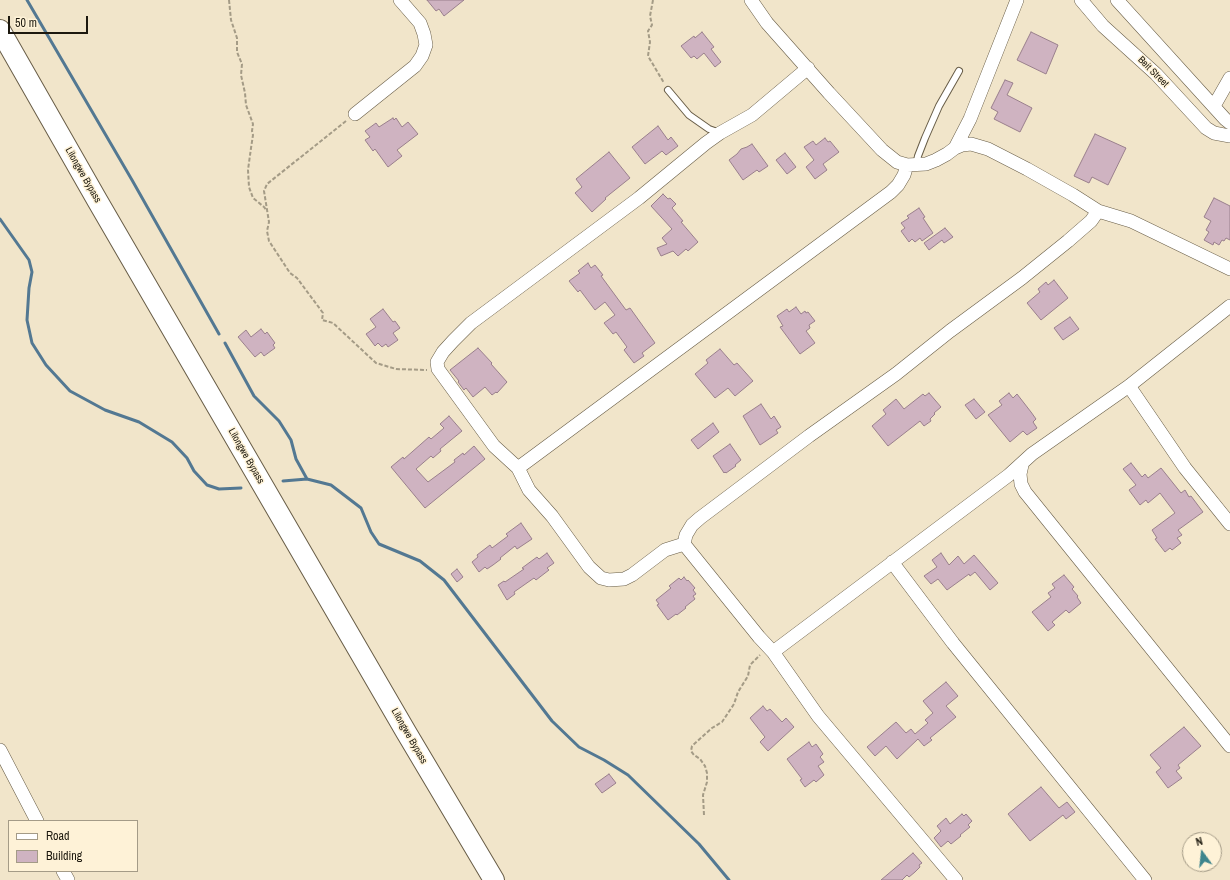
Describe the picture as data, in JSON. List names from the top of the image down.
{
  "streets": {
    "main road": ["Lilongwe Bypass"],
    "street": ["Beit Street"]
  },
  "legend": ["Road", "Building"],
  "scale_bar": "50 m",
  "north": "top"
}
